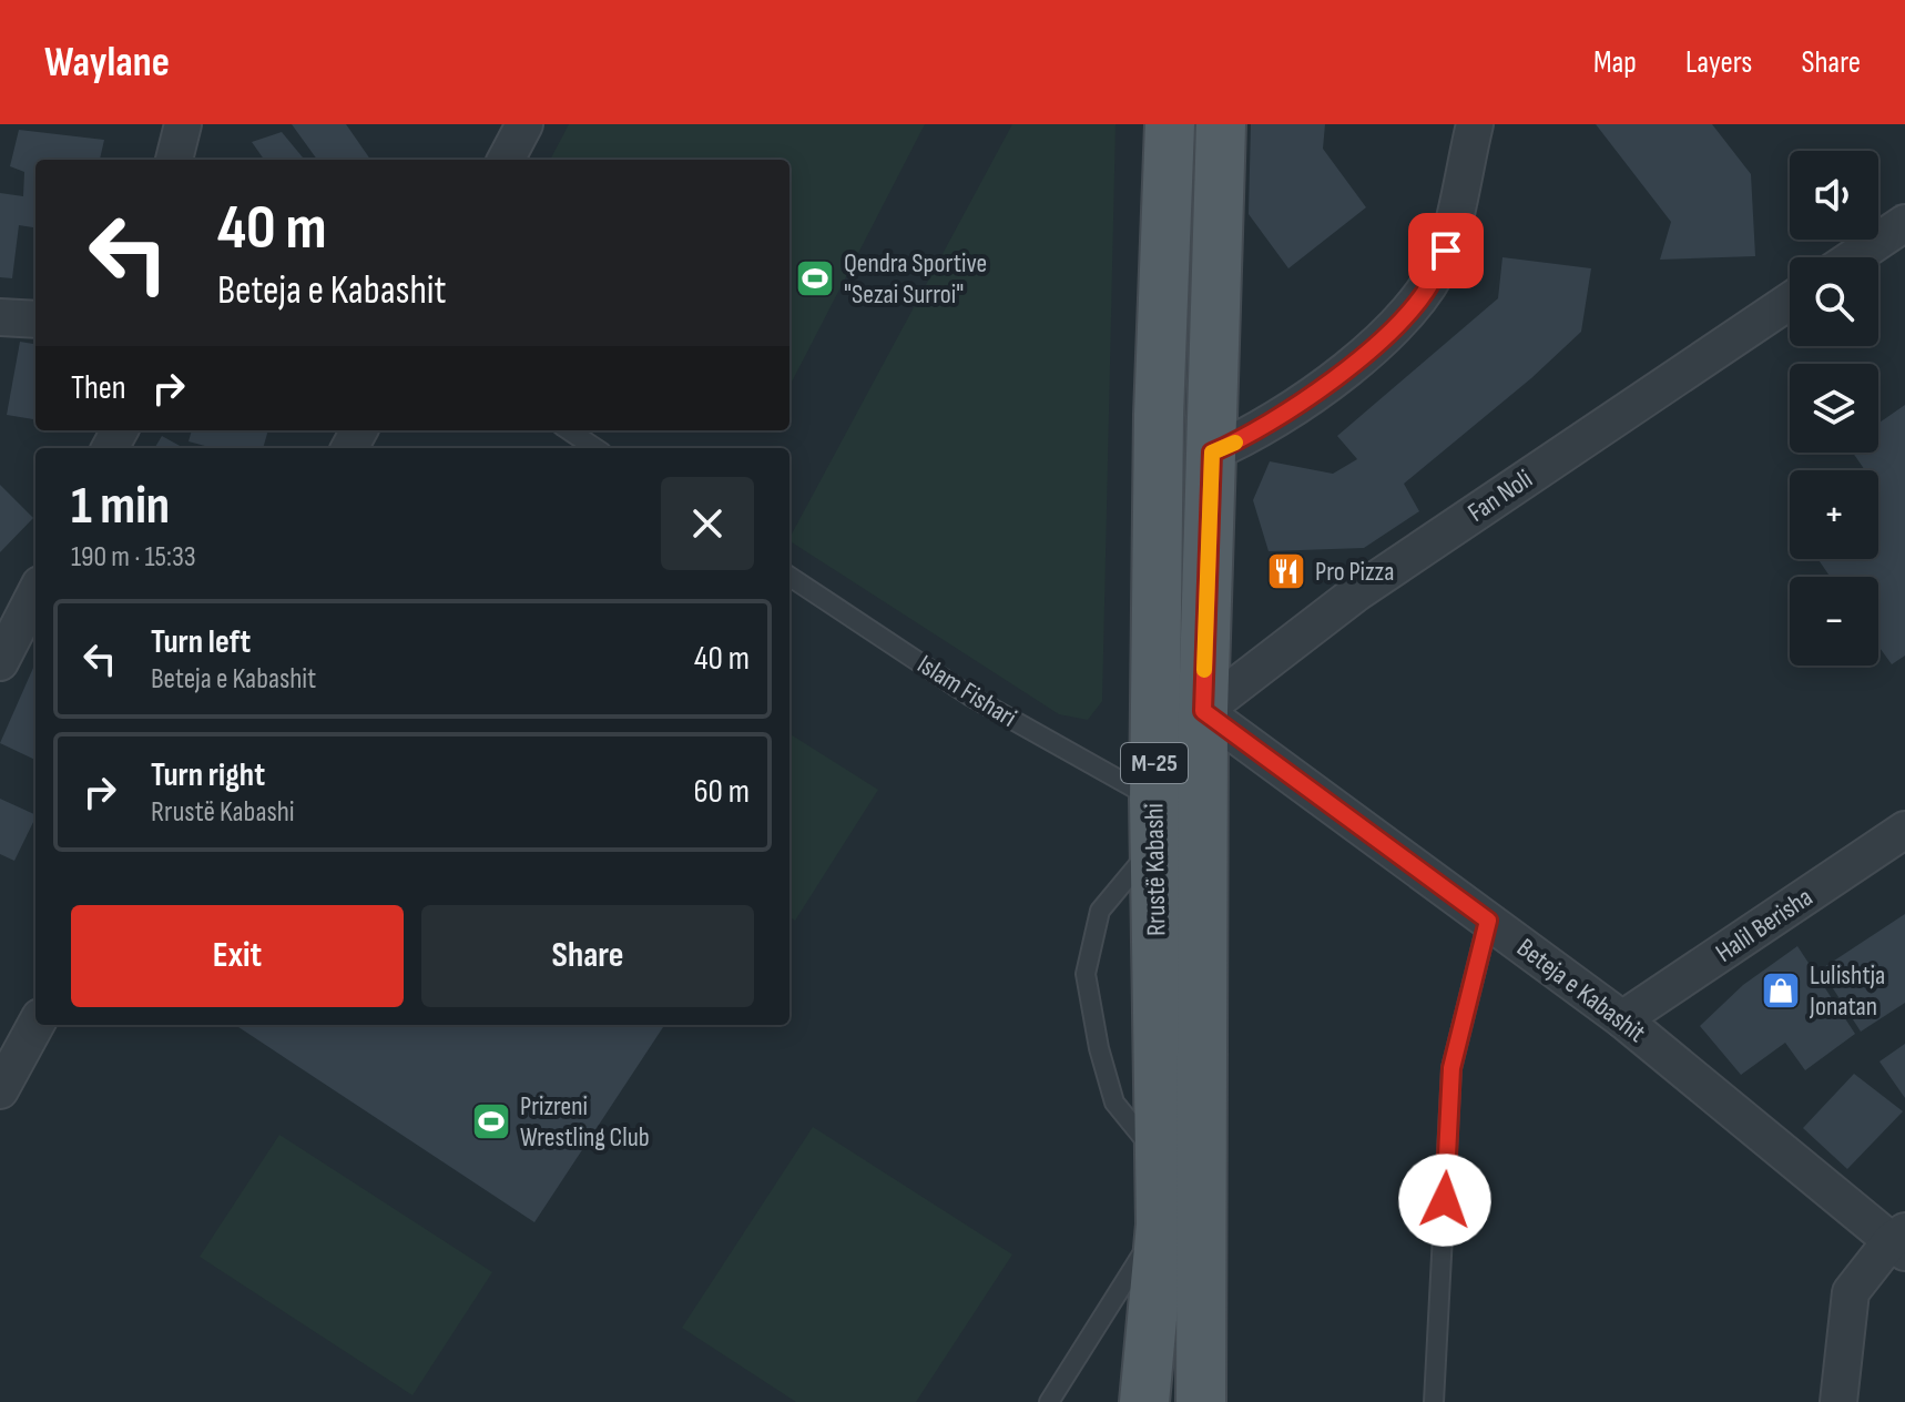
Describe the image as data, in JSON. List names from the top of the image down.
{
  "streets": {
    "main road": ["M-25", "Rrustë Kabashi"],
    "street": ["Fan Noli", "Halil Berisha", "Beteja e Kabashit"],
    "lane": ["Islam Fishari"]
  },
  "crossings": [
    ["Fan Noli", "Rrustë Kabashi"],
    ["Fan Noli", "Beteja e Kabashit"],
    ["Islam Fishari", "Rrustë Kabashi"],
    ["Rrustë Kabashi", "Beteja e Kabashit"],
    ["Halil Berisha", "Beteja e Kabashit"]
  ],
  "places": {
    "sports": ["Qendra Sportive \"Sezai Surroi\"", "Prizreni Wrestling Club"],
    "restaurant": ["Pro Pizza"],
    "shop": ["Lulishtja Jonatan"]
  },
  "page": {
    "header": "Waylane",
    "nav": ["Map", "Layers", "Share"],
    "map_buttons": ["+", "−"],
    "turn": ["40 m", "Beteja e Kabashit"],
    "then": "Then",
    "heading": ["1 min", "190 m · 15:33"],
    "list": [
      {
        "name": "Turn left",
        "note": "Beteja e Kabashit",
        "value": "40 m"
      },
      {
        "name": "Turn right",
        "note": "Rrustë Kabashi",
        "value": "60 m"
      }
    ],
    "buttons": ["Exit", "Share"]
  }
}
